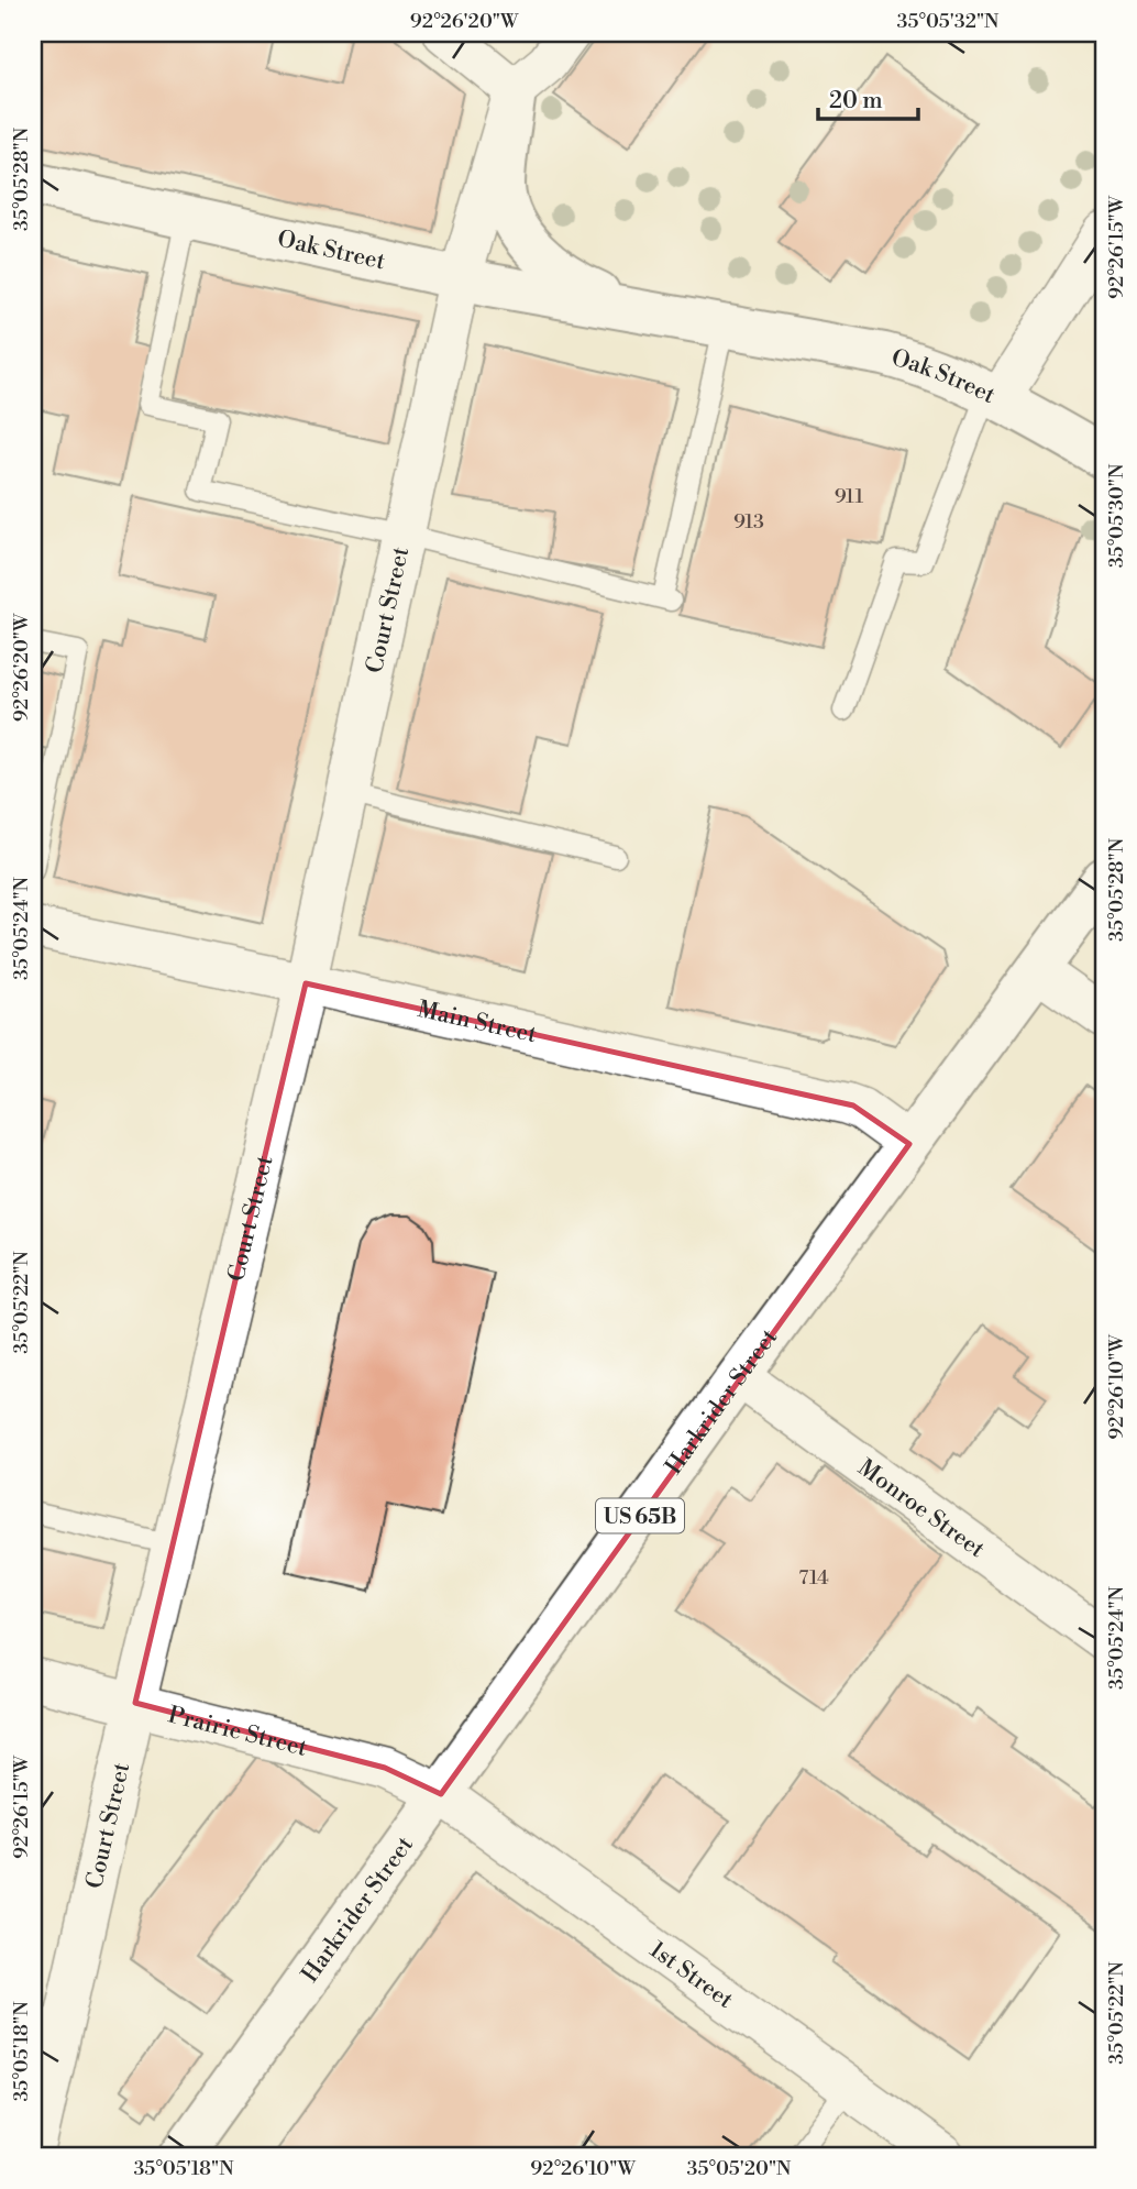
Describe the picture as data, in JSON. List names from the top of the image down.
{
  "streets": {
    "main road": ["Oak Street", "Harkrider Street", "US 65B"],
    "street": [
      "Court Street",
      "Main Street",
      "Monroe Street",
      "Prairie Street",
      "1st Street"
    ]
  },
  "crossings": [
    ["Oak Street", "Court Street"],
    ["Court Street", "Main Street"],
    ["Court Street", "Prairie Street"],
    ["Main Street", "Harkrider Street"],
    ["Harkrider Street", "Monroe Street"],
    ["Harkrider Street", "Prairie Street"],
    ["Harkrider Street", "1st Street"],
    ["Prairie Street", "1st Street"]
  ],
  "house_numbers": ["911", "913", "714"],
  "scale_bar": "20 m",
  "coordinates": [
    "92°26'20\"W",
    "35°05'32\"N",
    "35°05'28\"N",
    "92°26'15\"W",
    "35°05'30\"N",
    "35°05'24\"N",
    "35°05'22\"N",
    "92°26'10\"W",
    "35°05'18\"N",
    "35°05'20\"N"
  ]
}
